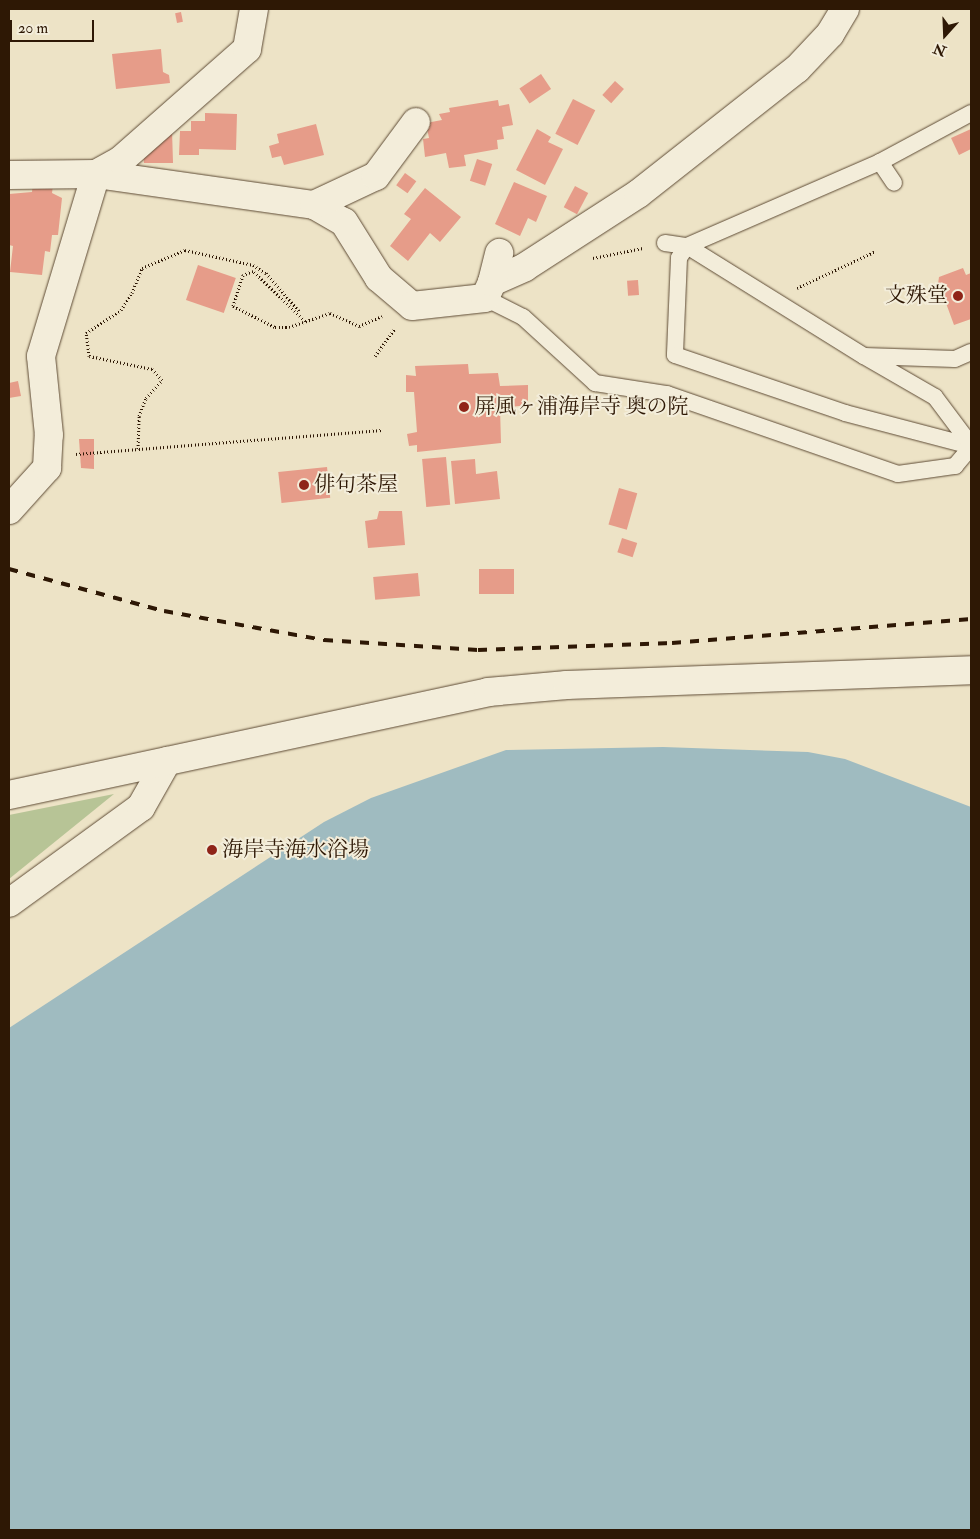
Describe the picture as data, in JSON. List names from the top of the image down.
{
  "places": [
    "文殊堂",
    "屏風ヶ浦海岸寺 奥の院",
    "俳句茶屋",
    "海岸寺海水浴場"
  ],
  "scale_bar": "20 m",
  "north": "bottom"
}
